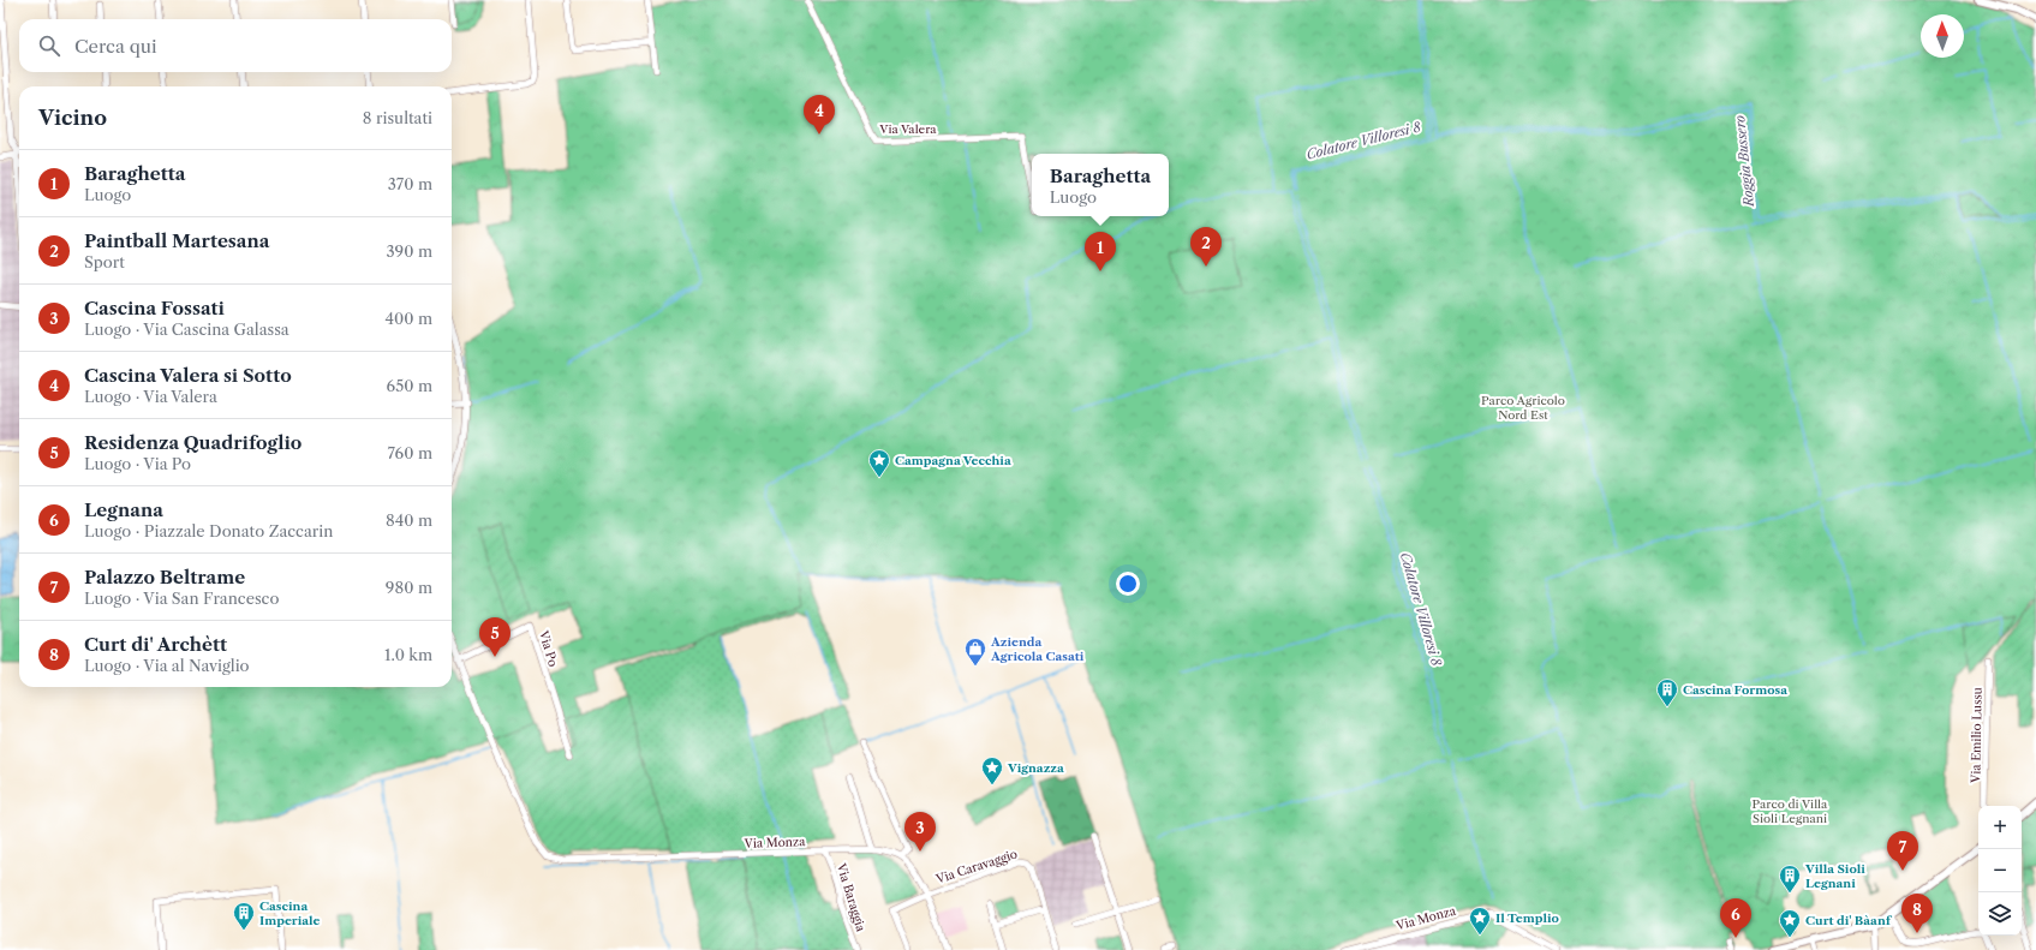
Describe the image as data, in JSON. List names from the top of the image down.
{
  "streets": {
    "street": [
      "Via Valera",
      "Via Po",
      "Via Emilio Lussu",
      "Via Monza",
      "Via Caravaggio",
      "Via Baraggia"
    ]
  },
  "crossings": [
    ["Via Po", "Via Monza"],
    ["Via Monza", "Via Baraggia"]
  ],
  "water": ["Colatore Villoresi 8", "Roggia Bussero"],
  "parks": ["Parco Agricolo Nord Est", "Parco di Villa Sioli Legnani"],
  "places": {
    "place": [
      "Campagna Vecchia",
      "Vignazza",
      "Il Templio",
      "Curt di' Bàanf"
    ],
    "shop": ["Azienda Agricola Casati"],
    "building": ["Cascina Formosa", "Villa Sioli Legnani", "Cascina Imperiale"]
  },
  "north": "top",
  "page": {
    "search": "Cerca qui",
    "heading": ["Vicino", "8 risultati"],
    "pins": [
      "4",
      "2",
      "1",
      "5",
      "3",
      "7",
      "8",
      "6"
    ],
    "list": [
      {
        "mark": "1",
        "name": "Baraghetta",
        "note": "Luogo",
        "value": "370 m"
      },
      {
        "mark": "2",
        "name": "Paintball Martesana",
        "note": "Sport",
        "value": "390 m"
      },
      {
        "mark": "3",
        "name": "Cascina Fossati",
        "note": "Luogo · Via Cascina Galassa",
        "value": "400 m"
      },
      {
        "mark": "4",
        "name": "Cascina Valera si Sotto",
        "note": "Luogo · Via Valera",
        "value": "650 m"
      },
      {
        "mark": "5",
        "name": "Residenza Quadrifoglio",
        "note": "Luogo · Via Po",
        "value": "760 m"
      },
      {
        "mark": "6",
        "name": "Legnana",
        "note": "Luogo · Piazzale Donato Zaccarin",
        "value": "840 m"
      },
      {
        "mark": "7",
        "name": "Palazzo Beltrame",
        "note": "Luogo · Via San Francesco",
        "value": "980 m"
      },
      {
        "mark": "8",
        "name": "Curt di' Archètt",
        "note": "Luogo · Via al Naviglio",
        "value": "1.0 km"
      }
    ],
    "popup": ["Baraghetta", "Luogo"],
    "map_buttons": ["+", "−"]
  }
}
